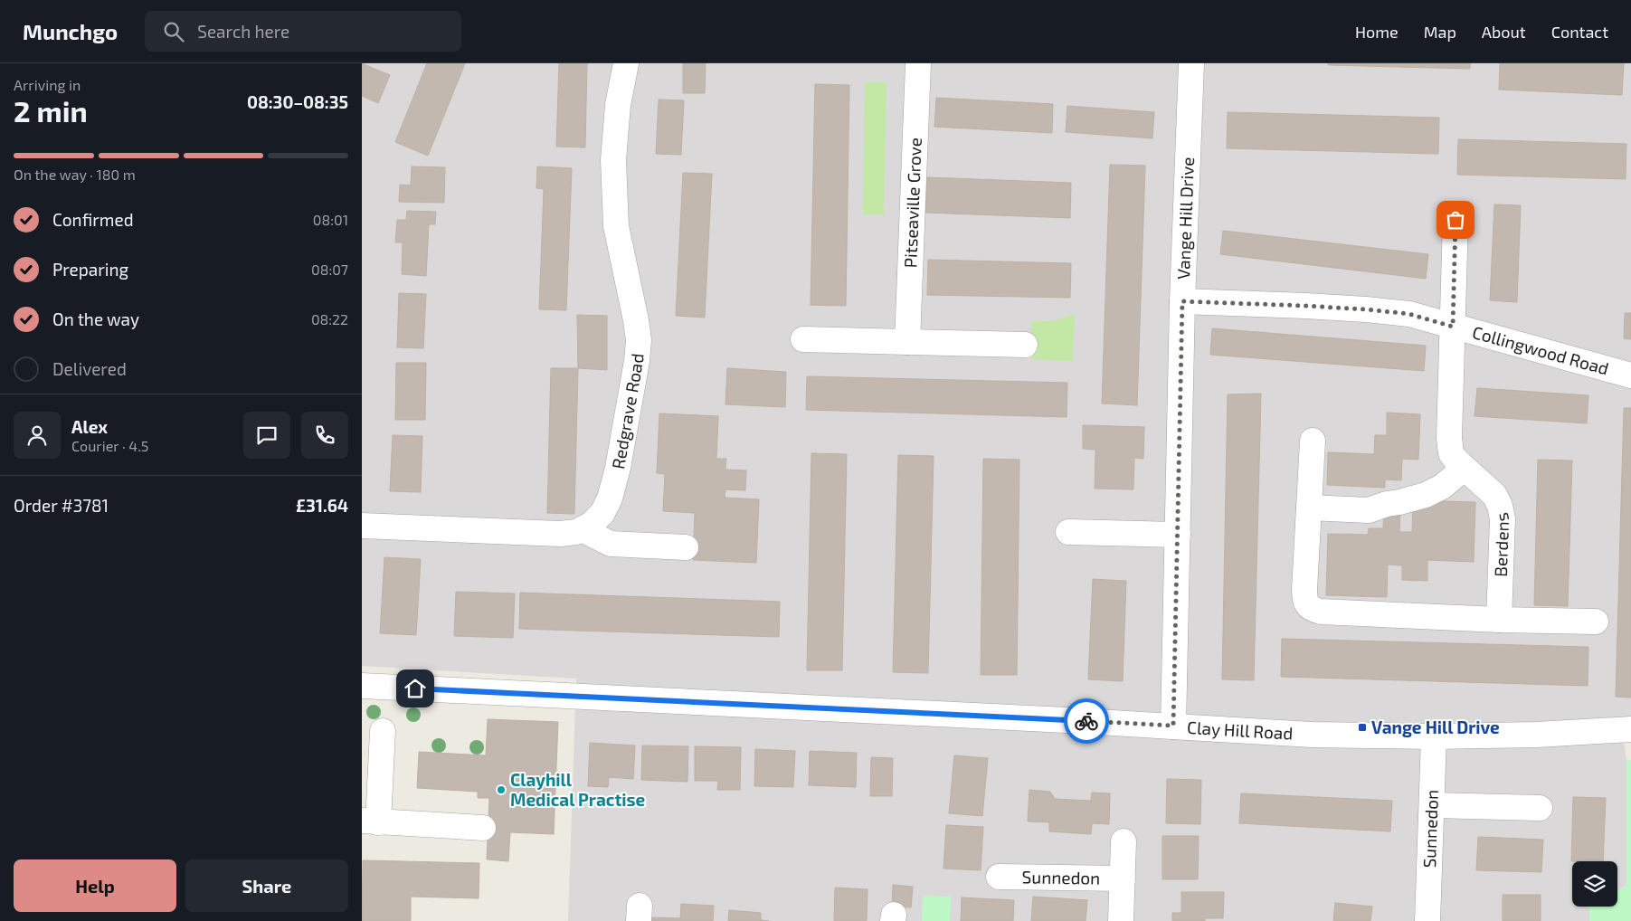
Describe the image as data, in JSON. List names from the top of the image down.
{
  "streets": {
    "street": [
      "Pitseaville Grove",
      "Vange Hill Drive",
      "Collingwood Road",
      "Redgrave Road",
      "Berdens",
      "Clay Hill Road",
      "Sunnedon"
    ]
  },
  "crossings": [
    ["Vange Hill Drive", "Collingwood Road"],
    ["Vange Hill Drive", "Clay Hill Road"],
    ["Collingwood Road", "Berdens"],
    ["Clay Hill Road", "Sunnedon"]
  ],
  "places": {
    "transit": ["Vange Hill Drive"],
    "other": ["Clayhill Medical Practise"]
  },
  "page": {
    "header": "Munchgo",
    "search": "Search here",
    "nav": [
      "Home",
      "Map",
      "About",
      "Contact"
    ],
    "heading": ["2 min", "Arriving in", "08:30–08:35"],
    "panel": [
      "Alex",
      "Courier · 4.5",
      "Order #3781",
      "£31.64"
    ],
    "bar": "On the way · 180 m",
    "list": [
      ["Confirmed", "08:01"],
      ["Preparing", "08:07"],
      ["On the way", "08:22"],
      "Delivered"
    ],
    "buttons": ["Help", "Share"]
  }
}
